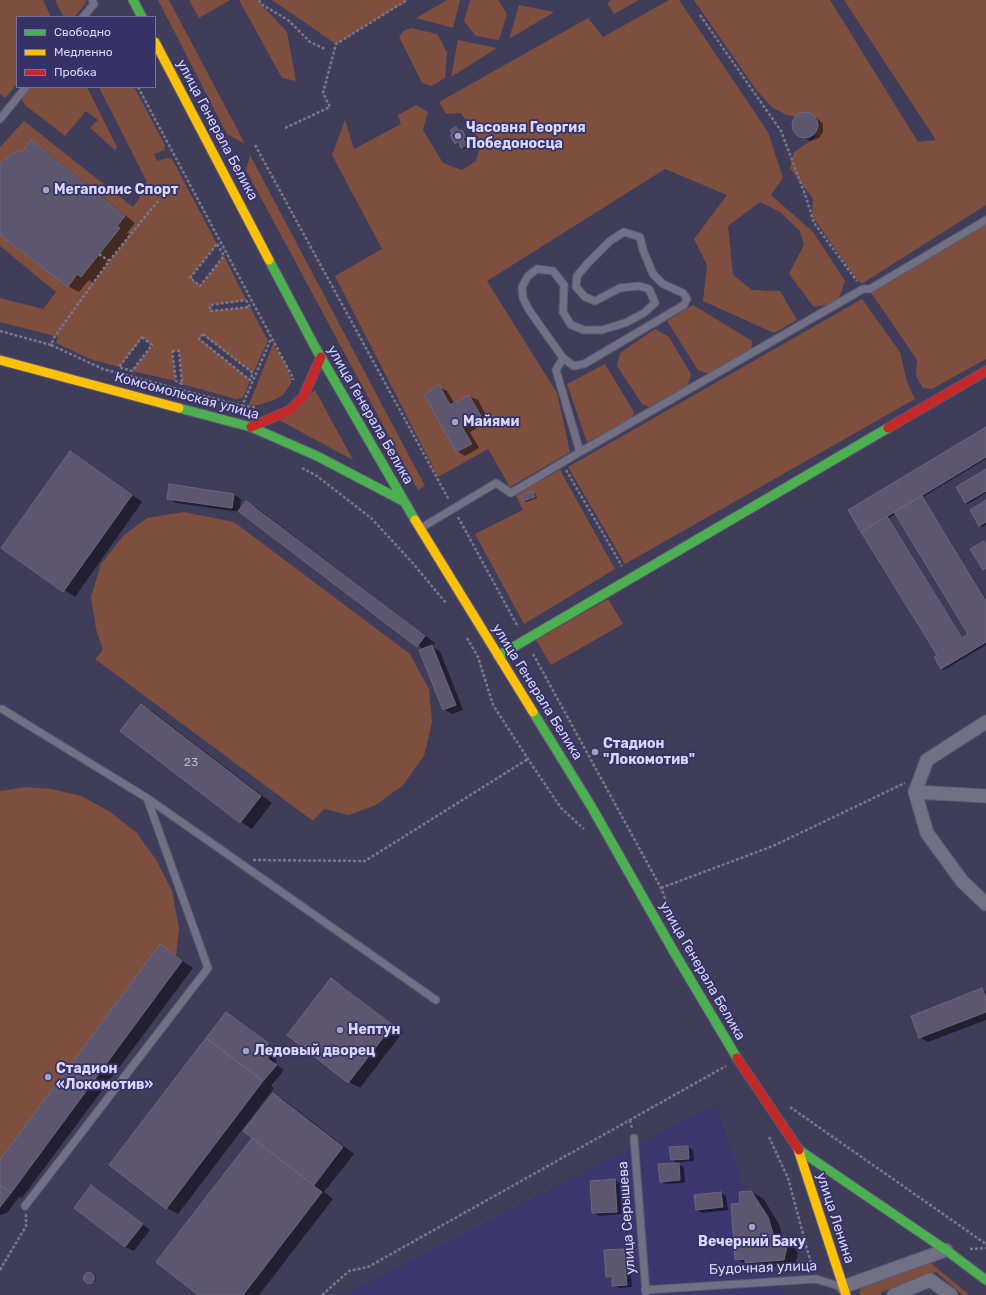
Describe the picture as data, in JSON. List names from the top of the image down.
{
  "streets": {
    "main road": ["улица Генерала Белика", "Комсомольская улица", "улица Ленина"],
    "lane": ["улица Серышева", "Будочная улица"]
  },
  "crossings": [
    ["улица Генерала Белика", "Комсомольская улица"],
    ["улица Генерала Белика", "улица Ленина"],
    ["улица Серышева", "Будочная улица"],
    ["улица Ленина", "Будочная улица"]
  ],
  "places": [
    "Часовня Георгия Победоносца",
    "Мегаполис Спорт",
    "Майями",
    "Стадион \"Локомотив\"",
    "Нептун",
    "Ледовый дворец",
    "Стадион «Локомотив»",
    "Вечерний Баку"
  ],
  "house_numbers": ["23"],
  "legend": ["Свободно", "Медленно", "Пробка"]
}
